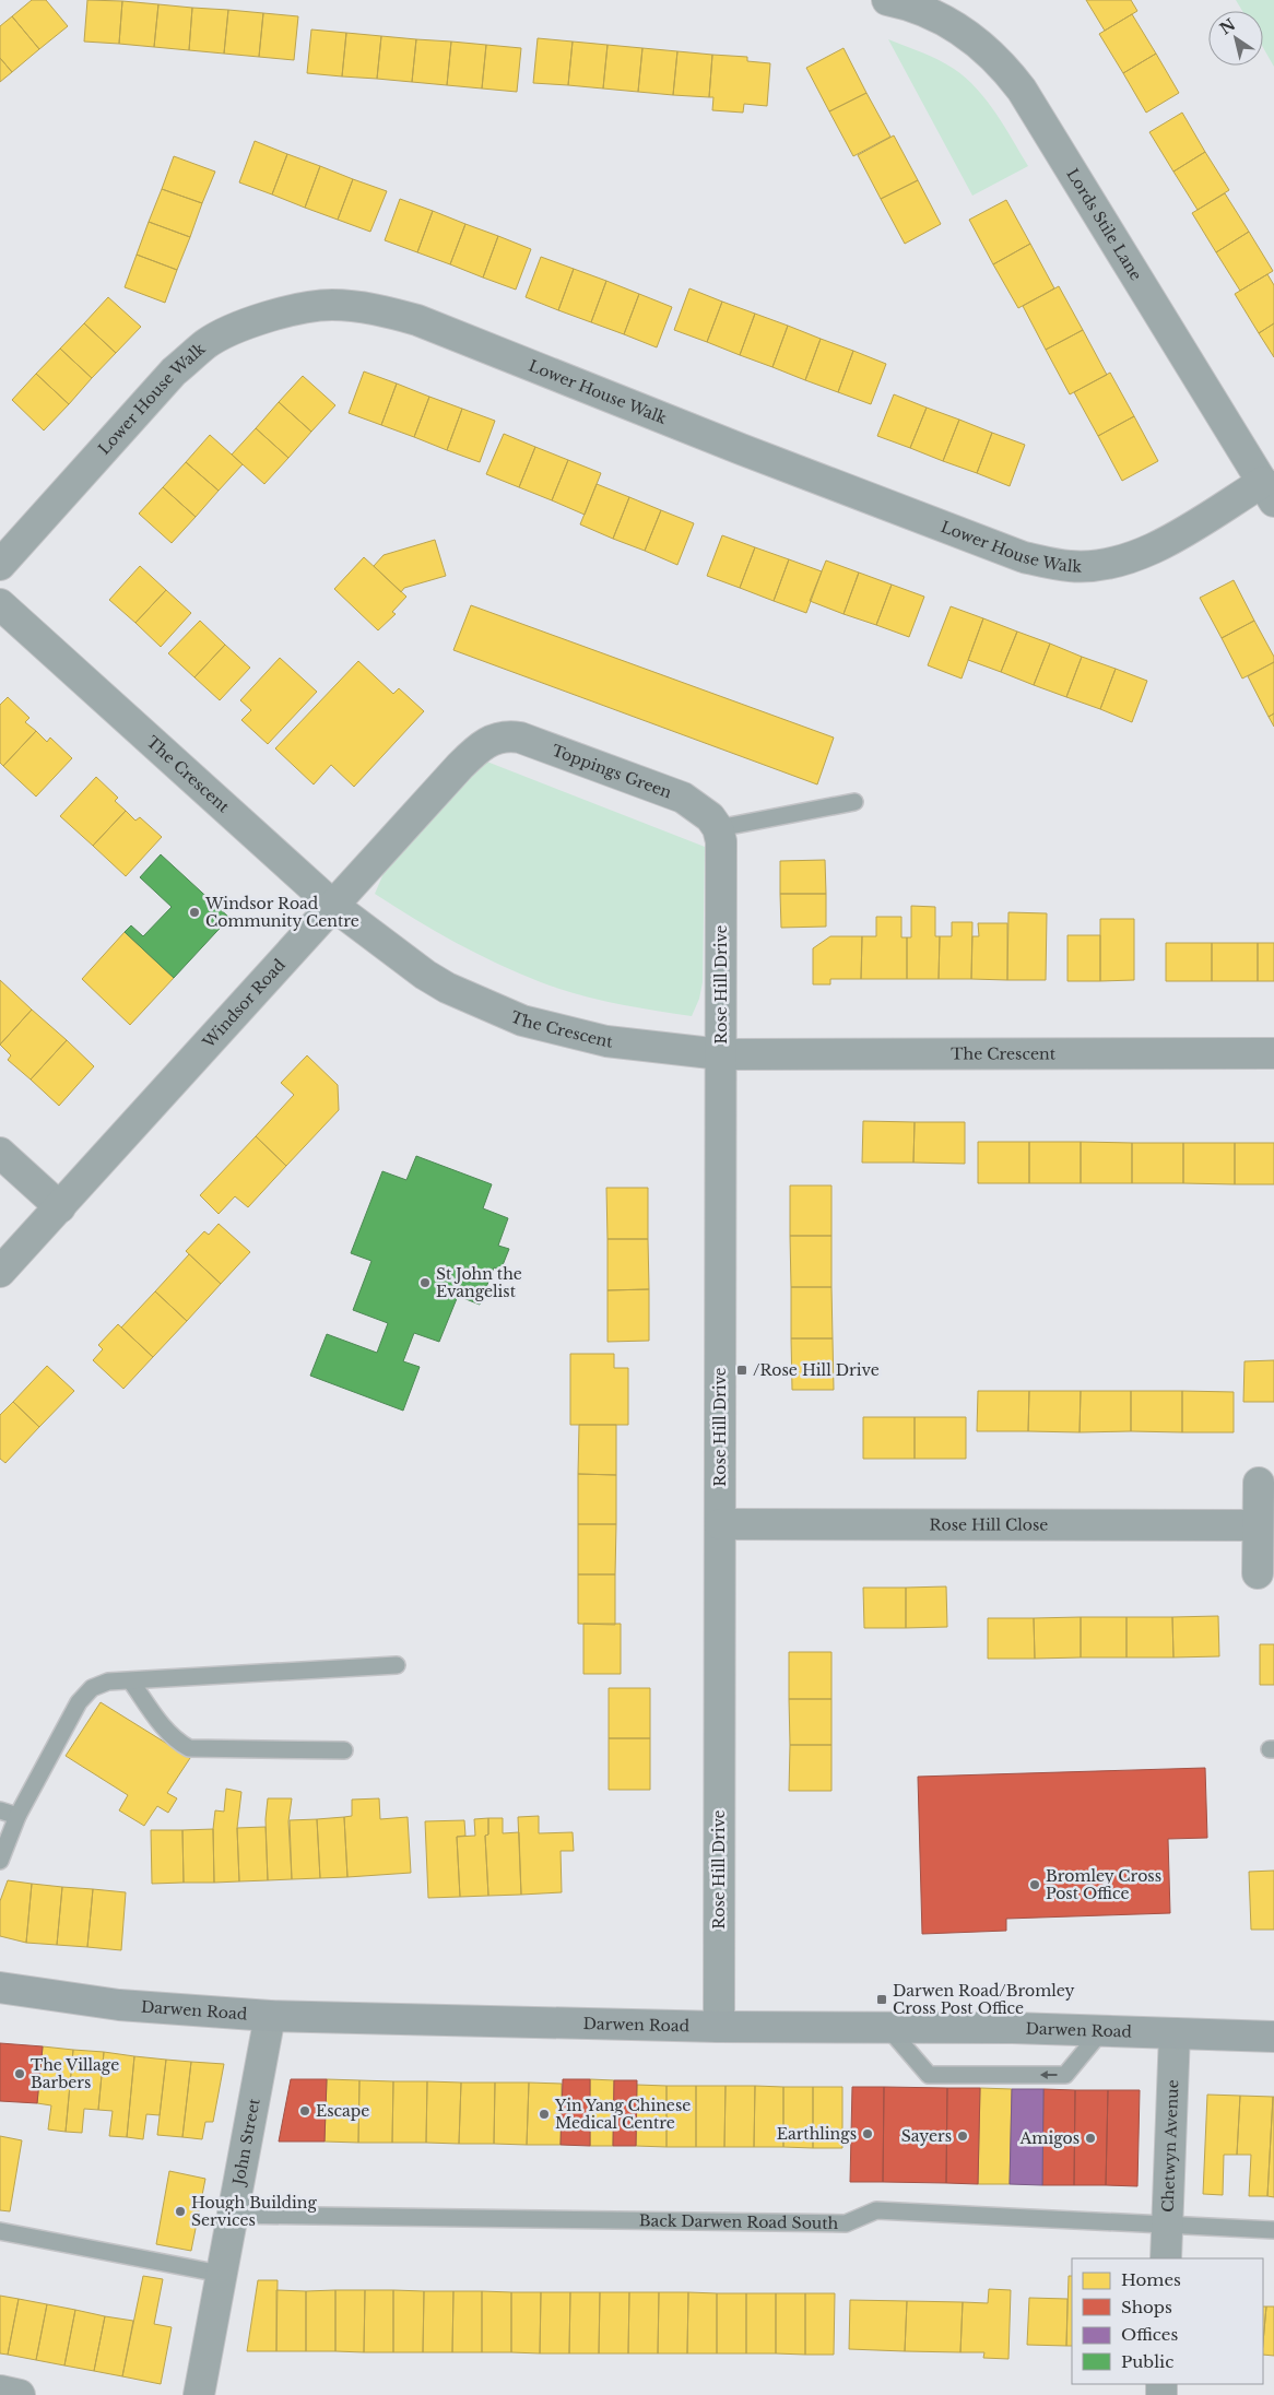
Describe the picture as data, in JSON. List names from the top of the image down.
{
  "streets": {
    "main road": ["Darwen Road"],
    "street": [
      "Lords Stile Lane",
      "Lower House Walk",
      "Toppings Green",
      "The Crescent",
      "Rose Hill Drive",
      "Windsor Road",
      "Rose Hill Close",
      "John Street",
      "Chetwyn Avenue"
    ],
    "lane": ["Back Darwen Road South"]
  },
  "crossings": [
    ["Lords Stile Lane", "Lower House Walk"],
    ["Toppings Green", "Rose Hill Drive"],
    ["Toppings Green", "Windsor Road"],
    ["The Crescent", "Rose Hill Drive"],
    ["The Crescent", "Windsor Road"],
    ["Rose Hill Drive", "Rose Hill Close"],
    ["Rose Hill Drive", "Darwen Road"],
    ["Darwen Road", "John Street"],
    ["Darwen Road", "Chetwyn Avenue"],
    ["John Street", "Back Darwen Road South"],
    ["Chetwyn Avenue", "Back Darwen Road South"]
  ],
  "places": {
    "other": [
      "Windsor Road Community Centre",
      "St John the Evangelist",
      "Bromley Cross Post Office",
      "The Village Barbers",
      "Escape",
      "Yin Yang Chinese Medical Centre",
      "Earthlings",
      "Sayers",
      "Amigos",
      "Hough Building Services"
    ],
    "transit": ["/Rose Hill Drive", "Darwen Road/Bromley Cross Post Office"]
  },
  "legend": [
    "Homes",
    "Shops",
    "Offices",
    "Public"
  ],
  "north": "top left"
}
